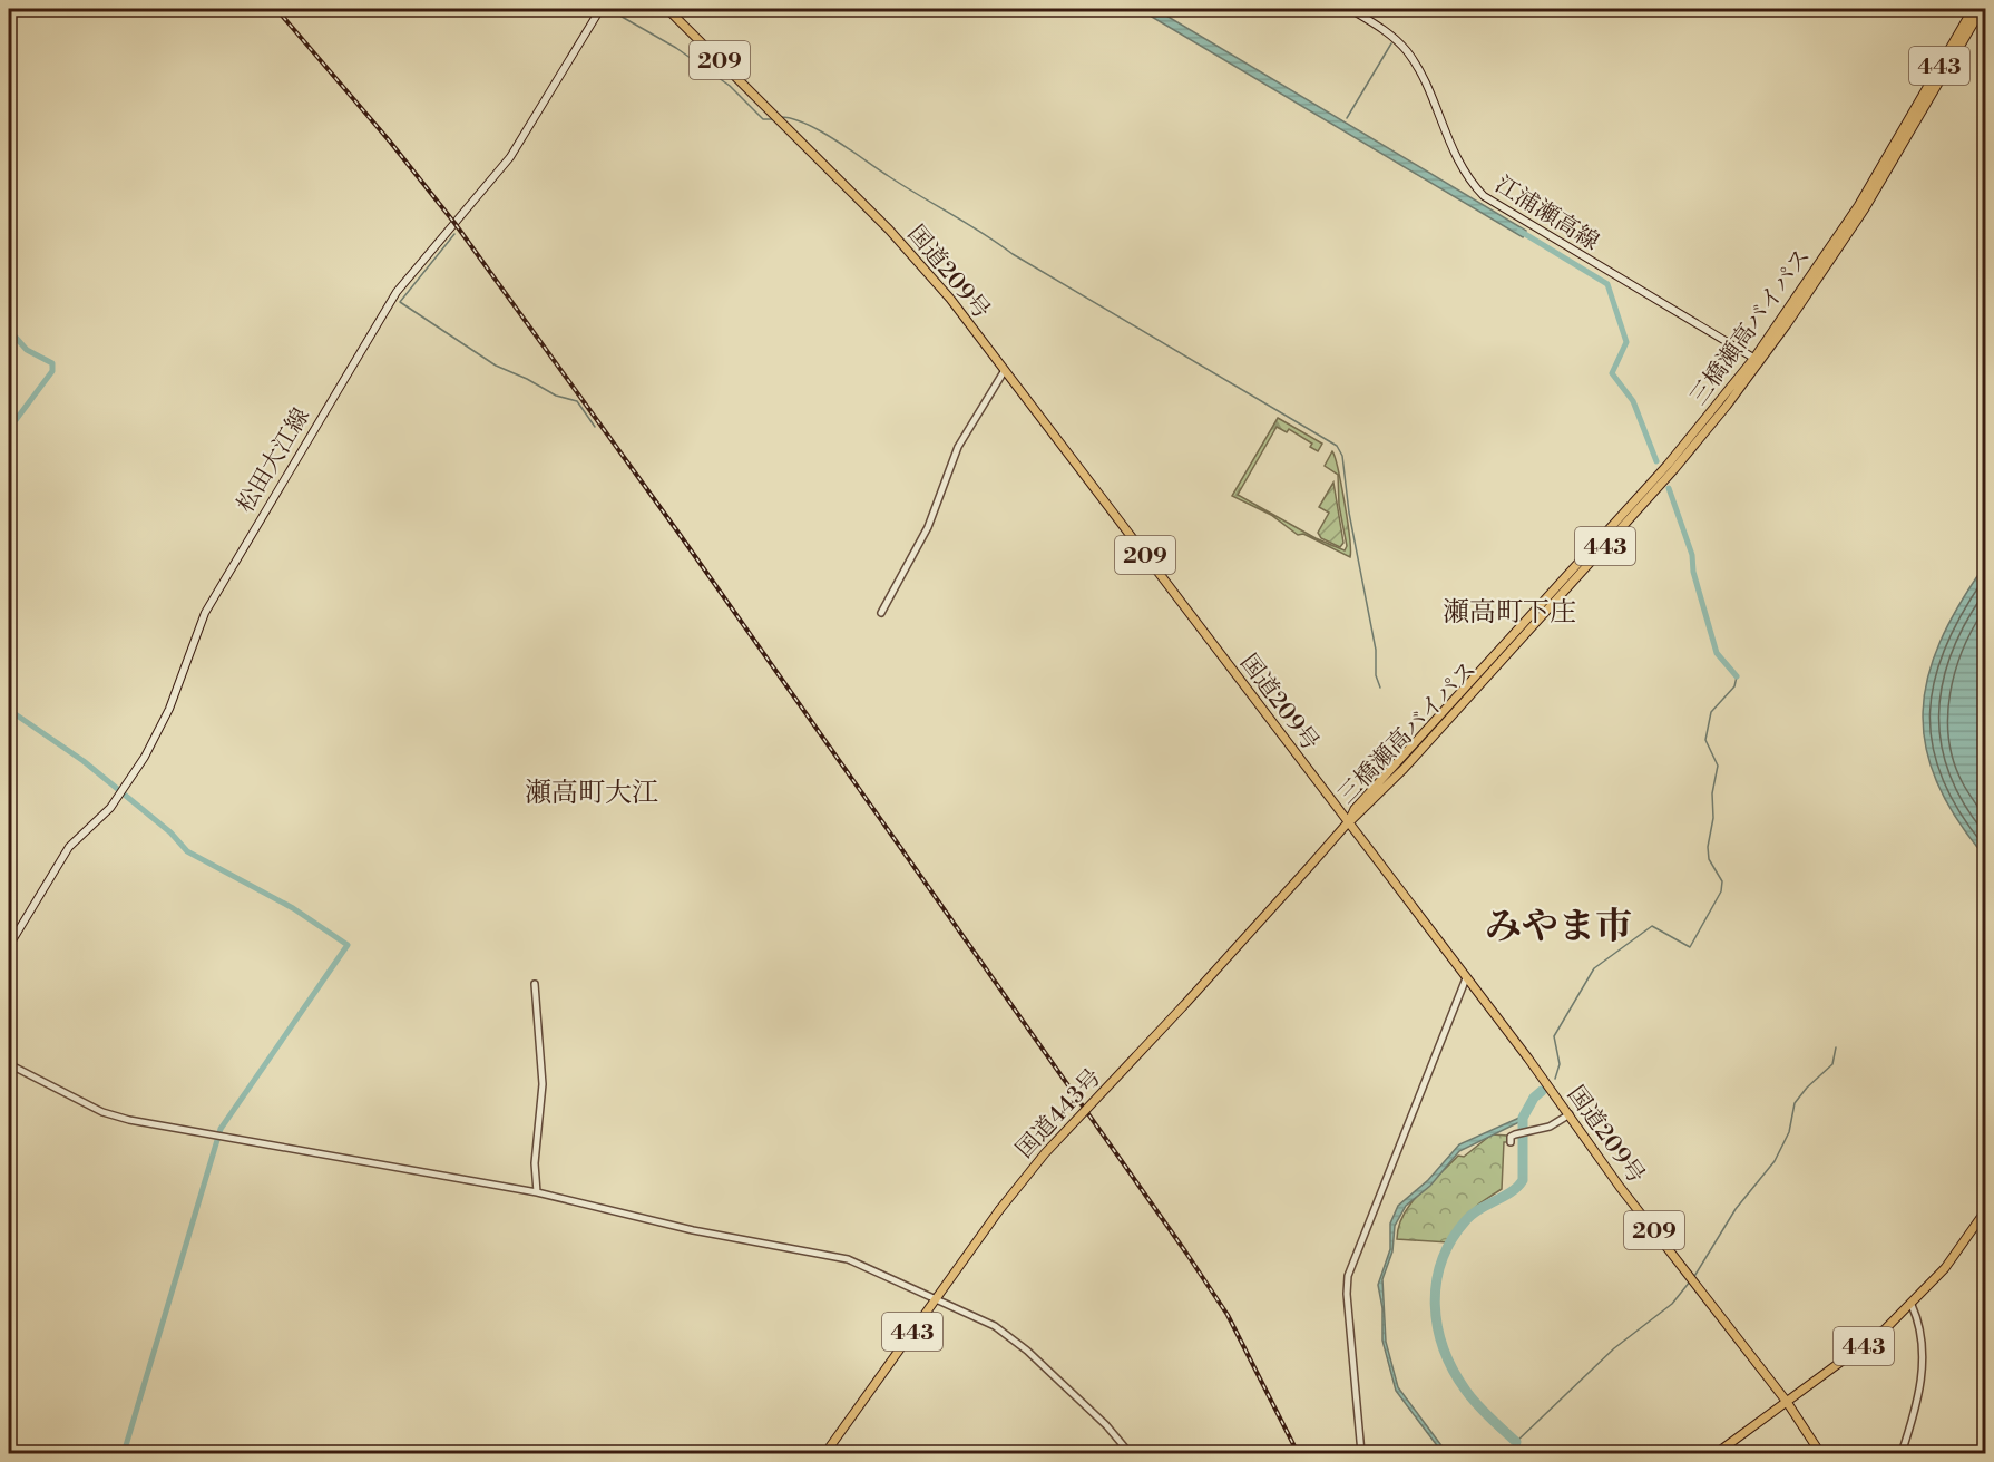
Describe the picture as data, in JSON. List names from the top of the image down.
{
  "streets": {
    "highway": [
      "209",
      "443",
      "国道209号",
      "三橋瀬高バイパス",
      "国道443号"
    ],
    "main road": ["江浦瀬高線", "松田大江線"]
  },
  "crossings": [
    ["443", "国道209号"],
    ["江浦瀬高線", "三橋瀬高バイパス"],
    ["国道209号", "三橋瀬高バイパス"],
    ["国道209号", "国道443号"],
    ["三橋瀬高バイパス", "国道443号"]
  ],
  "districts": ["瀬高町下庄", "瀬高町大江", "みやま市"]
}
